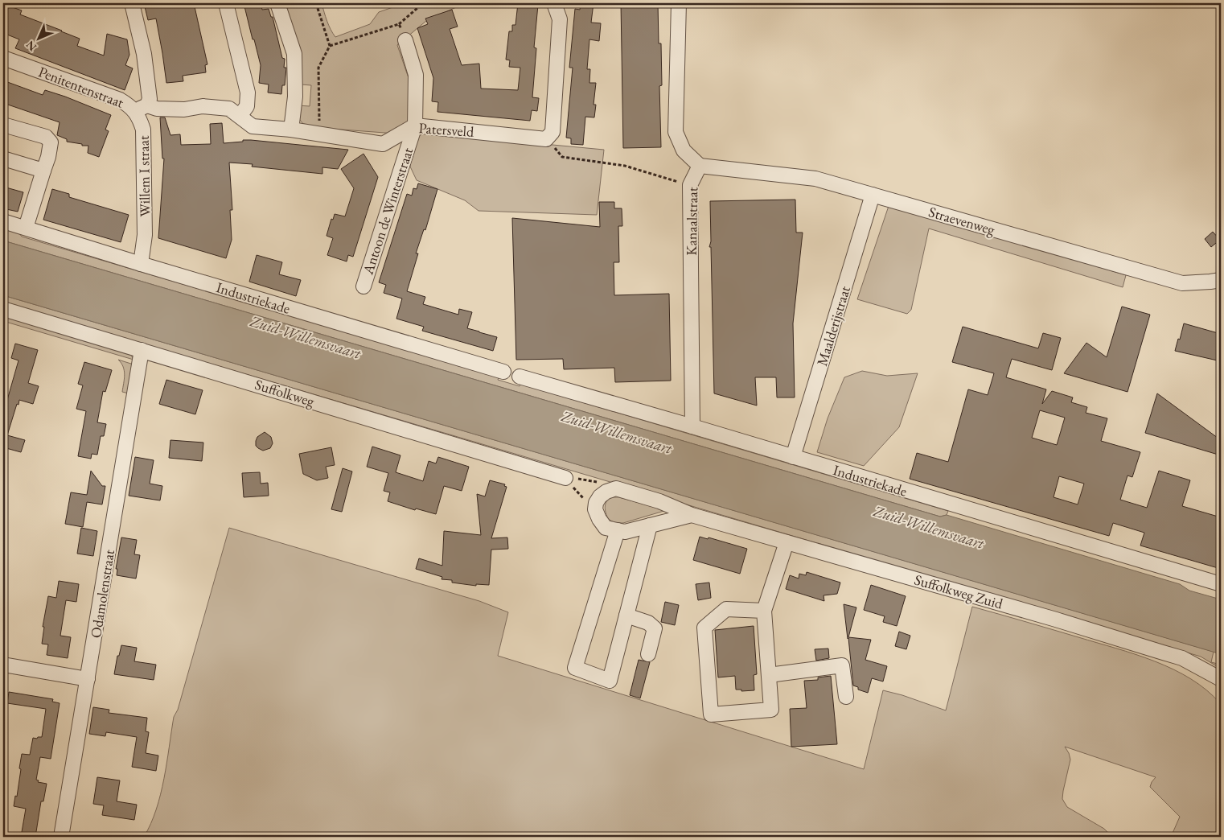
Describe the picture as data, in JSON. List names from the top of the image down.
{
  "streets": {
    "street": [
      "Penitentenstraat",
      "Patersveld",
      "Willem I straat",
      "Antoon de Winterstraat",
      "Straevenweg",
      "Kanaalstraat",
      "Industriekade",
      "Maalderijstraat",
      "Suffolkweg",
      "Suffolkweg Zuid",
      "Odamolenstraat"
    ]
  },
  "crossings": [
    ["Penitentenstraat", "Patersveld"],
    ["Penitentenstraat", "Willem I straat"],
    ["Patersveld", "Willem I straat"],
    ["Patersveld", "Antoon de Winterstraat"],
    ["Willem I straat", "Industriekade"],
    ["Straevenweg", "Kanaalstraat"],
    ["Straevenweg", "Maalderijstraat"],
    ["Kanaalstraat", "Industriekade"],
    ["Industriekade", "Maalderijstraat"],
    ["Suffolkweg", "Odamolenstraat"]
  ],
  "water": ["Zuid-Willemsvaart"],
  "north": "bottom left"
}
